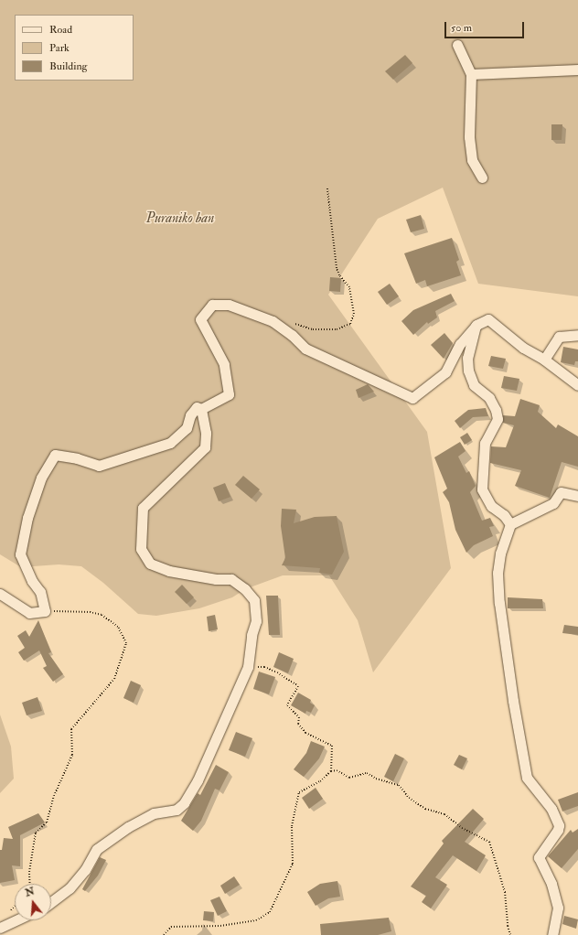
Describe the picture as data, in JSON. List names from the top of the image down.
{
  "parks": ["Puraniko ban"],
  "legend": ["Road", "Park", "Building"],
  "scale_bar": "50 m",
  "north": "top"
}
